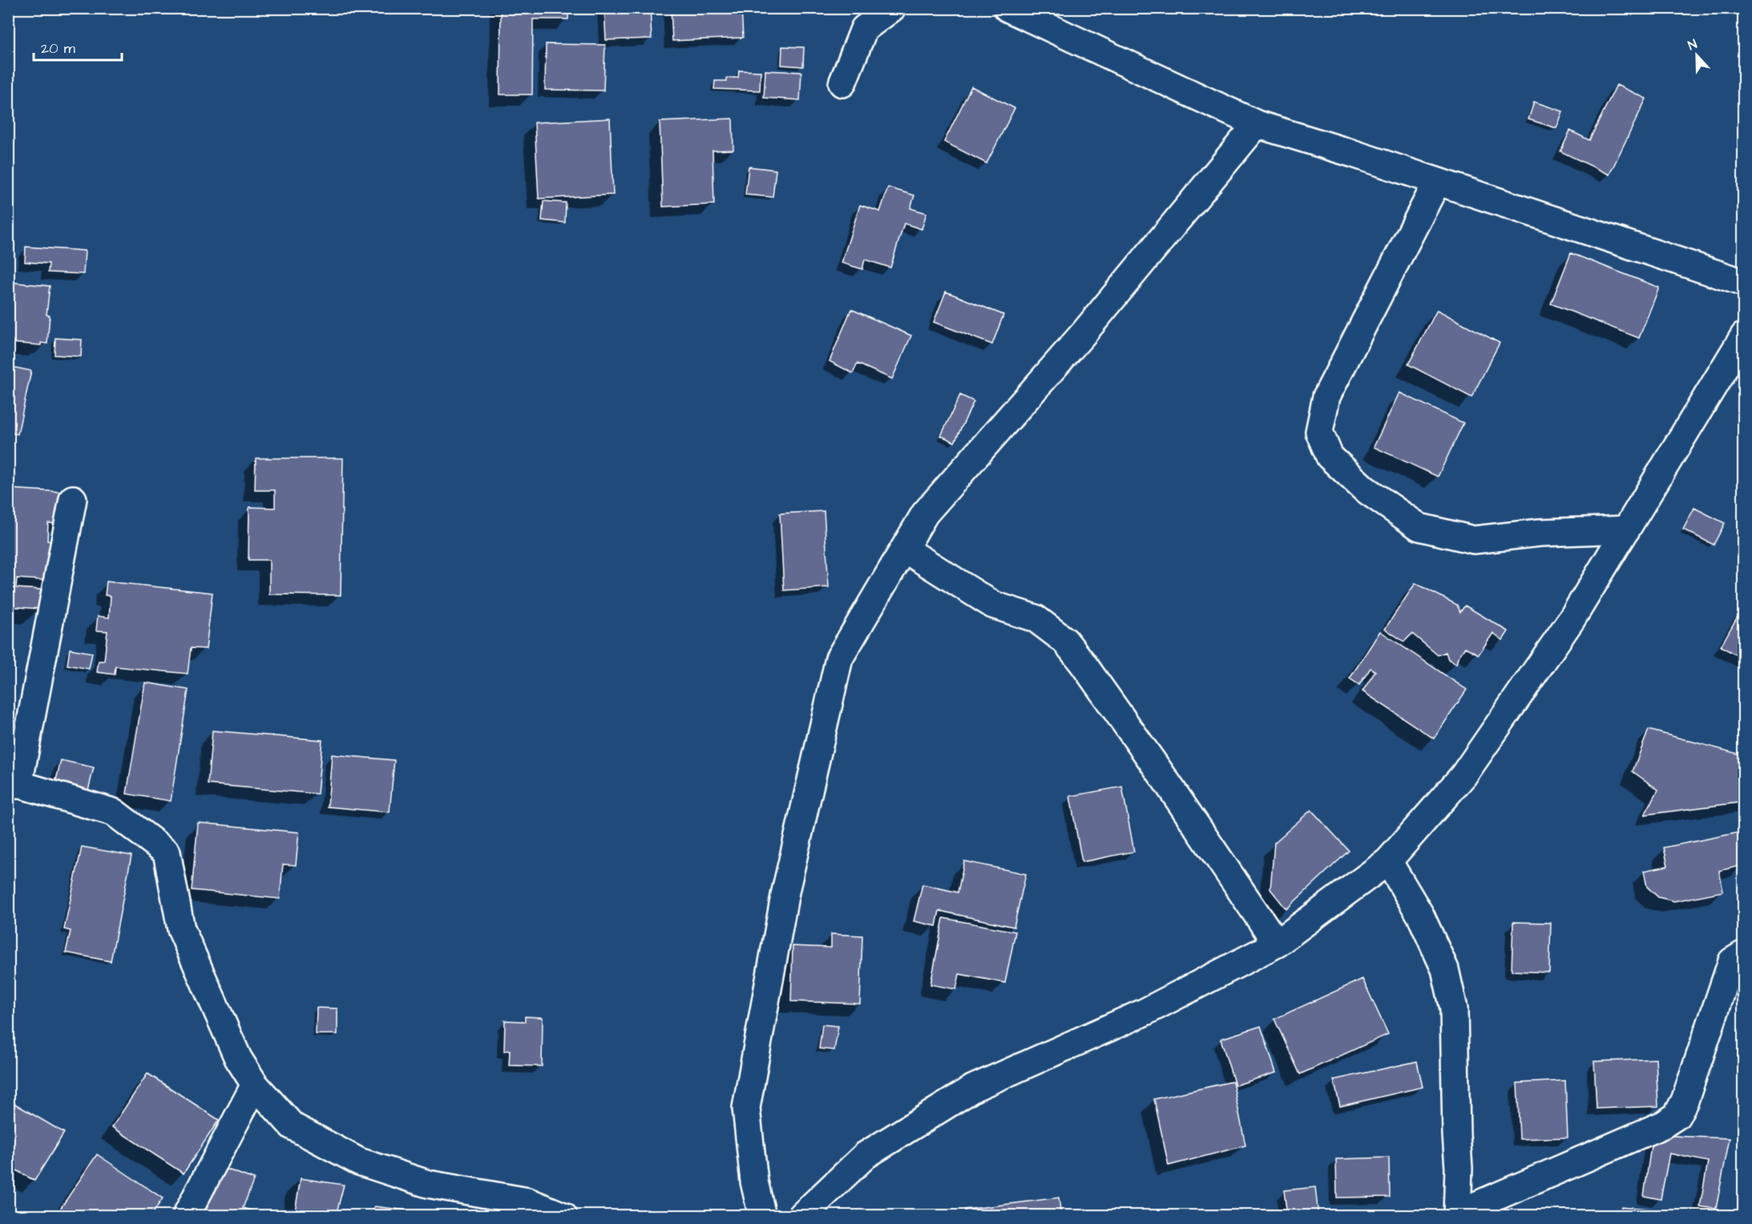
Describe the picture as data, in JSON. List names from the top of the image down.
{
  "scale_bar": "20 m",
  "north": "top"
}
